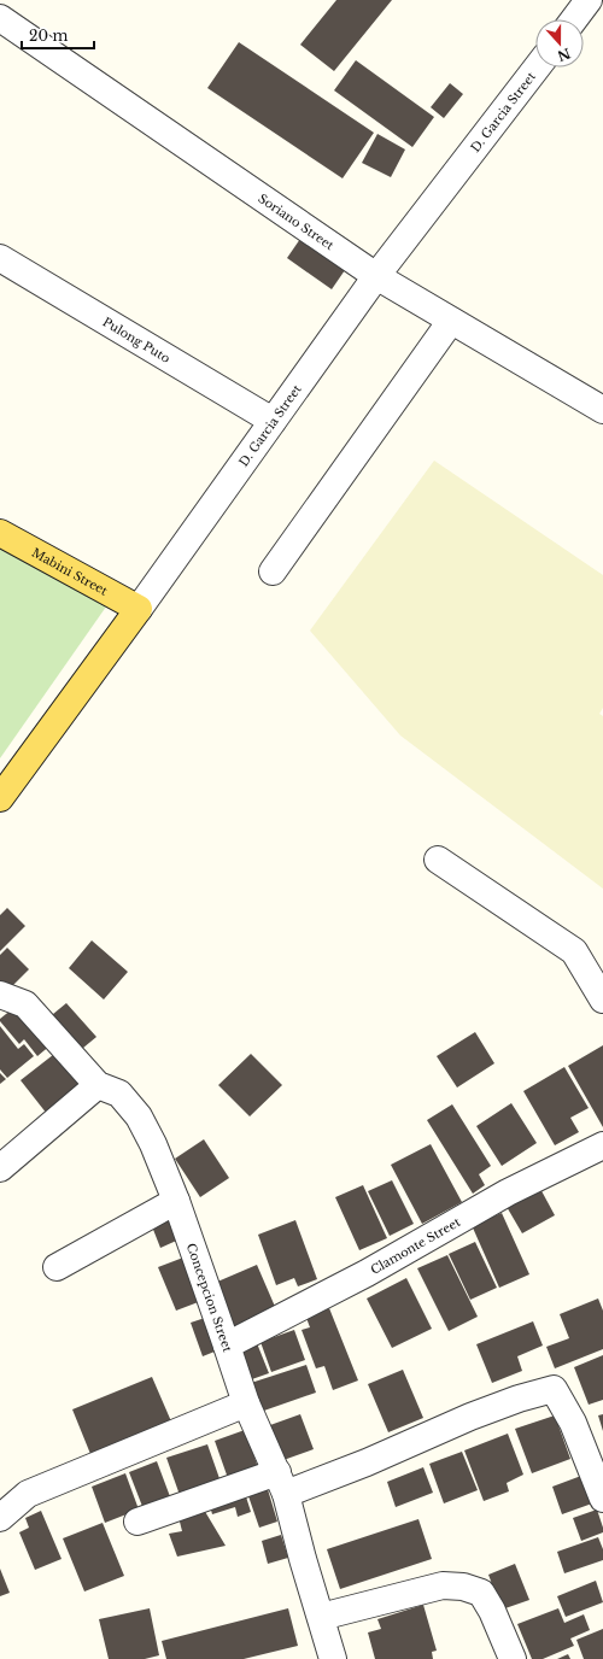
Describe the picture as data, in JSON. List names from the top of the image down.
{
  "streets": {
    "main road": ["D. Garcia Street", "Mabini Street"],
    "street": [
      "Soriano Street",
      "Pulong Puto",
      "Clamonte Street",
      "Concepcion Street"
    ]
  },
  "crossings": [
    ["D. Garcia Street", "Soriano Street"],
    ["D. Garcia Street", "Pulong Puto"],
    ["D. Garcia Street", "Mabini Street"],
    ["Clamonte Street", "Concepcion Street"]
  ],
  "scale_bar": "20 m",
  "north": "bottom"
}
